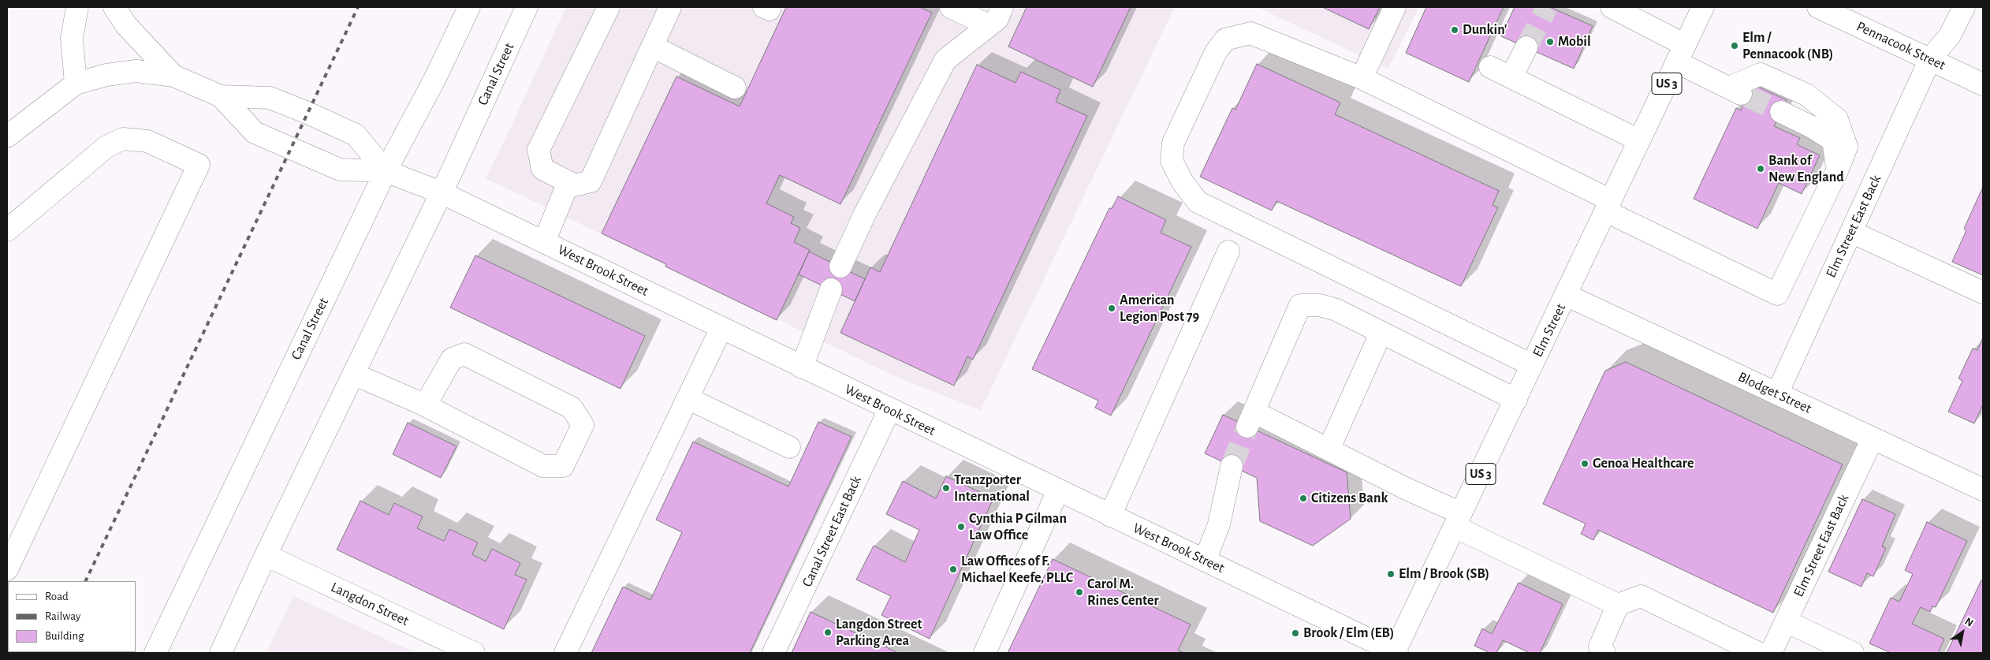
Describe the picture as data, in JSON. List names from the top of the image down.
{
  "streets": {
    "street": [
      "Pennacook Street",
      "Canal Street",
      "US 3",
      "Elm Street East Back",
      "West Brook Street",
      "Elm Street",
      "Blodget Street",
      "Canal Street East Back",
      "Langdon Street"
    ]
  },
  "crossings": [
    ["Pennacook Street", "Elm Street East Back"],
    ["Canal Street", "West Brook Street"],
    ["Canal Street", "Langdon Street"],
    ["Elm Street East Back", "Blodget Street"],
    ["West Brook Street", "Elm Street"],
    ["West Brook Street", "Canal Street East Back"],
    ["Elm Street", "Blodget Street"]
  ],
  "places": [
    "Dunkin'",
    "Mobil",
    "Elm / Pennacook (NB)",
    "Bank of New England",
    "American Legion Post 79",
    "Genoa Healthcare",
    "Tranzporter International",
    "Citizens Bank",
    "Cynthia P Gilman Law Office",
    "Law Offices of F. Michael Keefe, PLLC",
    "Elm / Brook (SB)",
    "Carol M. Rines Center",
    "Langdon Street Parking Area",
    "Brook / Elm (EB)"
  ],
  "legend": ["Road", "Railway", "Building"],
  "north": "top right"
}
